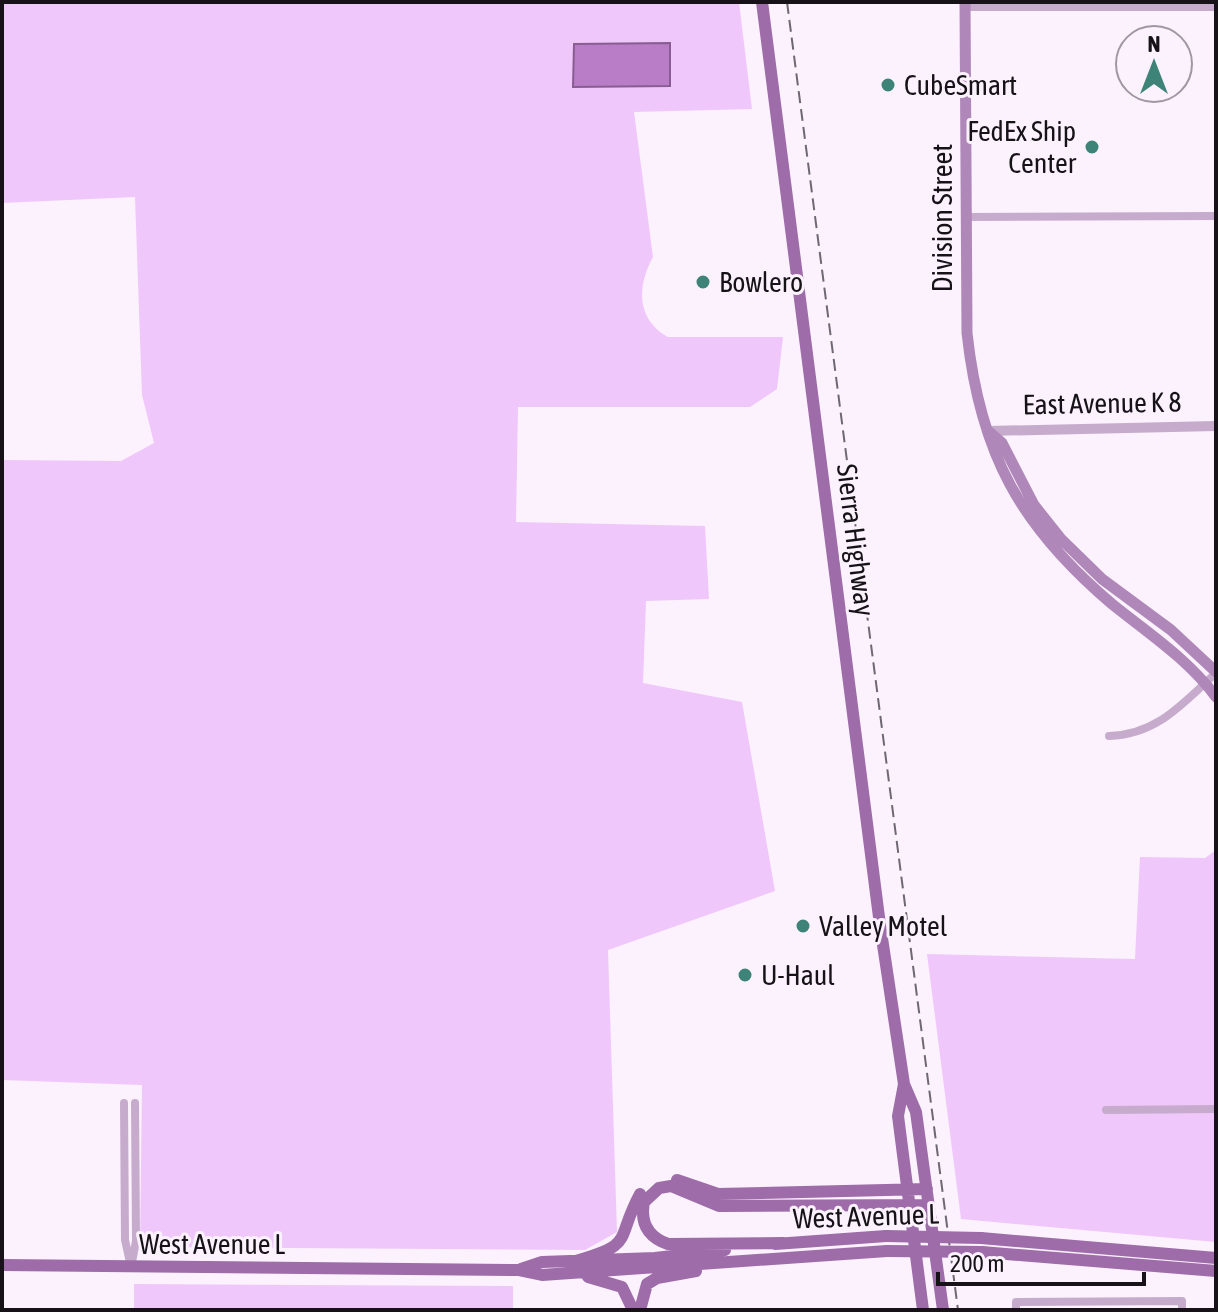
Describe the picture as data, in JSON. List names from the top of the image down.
{
  "streets": {
    "main road": ["Division Street", "Sierra Highway", "West Avenue L"],
    "street": ["East Avenue K 8"]
  },
  "crossings": [
    ["Division Street", "East Avenue K 8"]
  ],
  "places": [
    "CubeSmart",
    "FedEx Ship Center",
    "Bowlero",
    "Valley Motel",
    "U-Haul"
  ],
  "scale_bar": "200 m",
  "north": "top"
}
